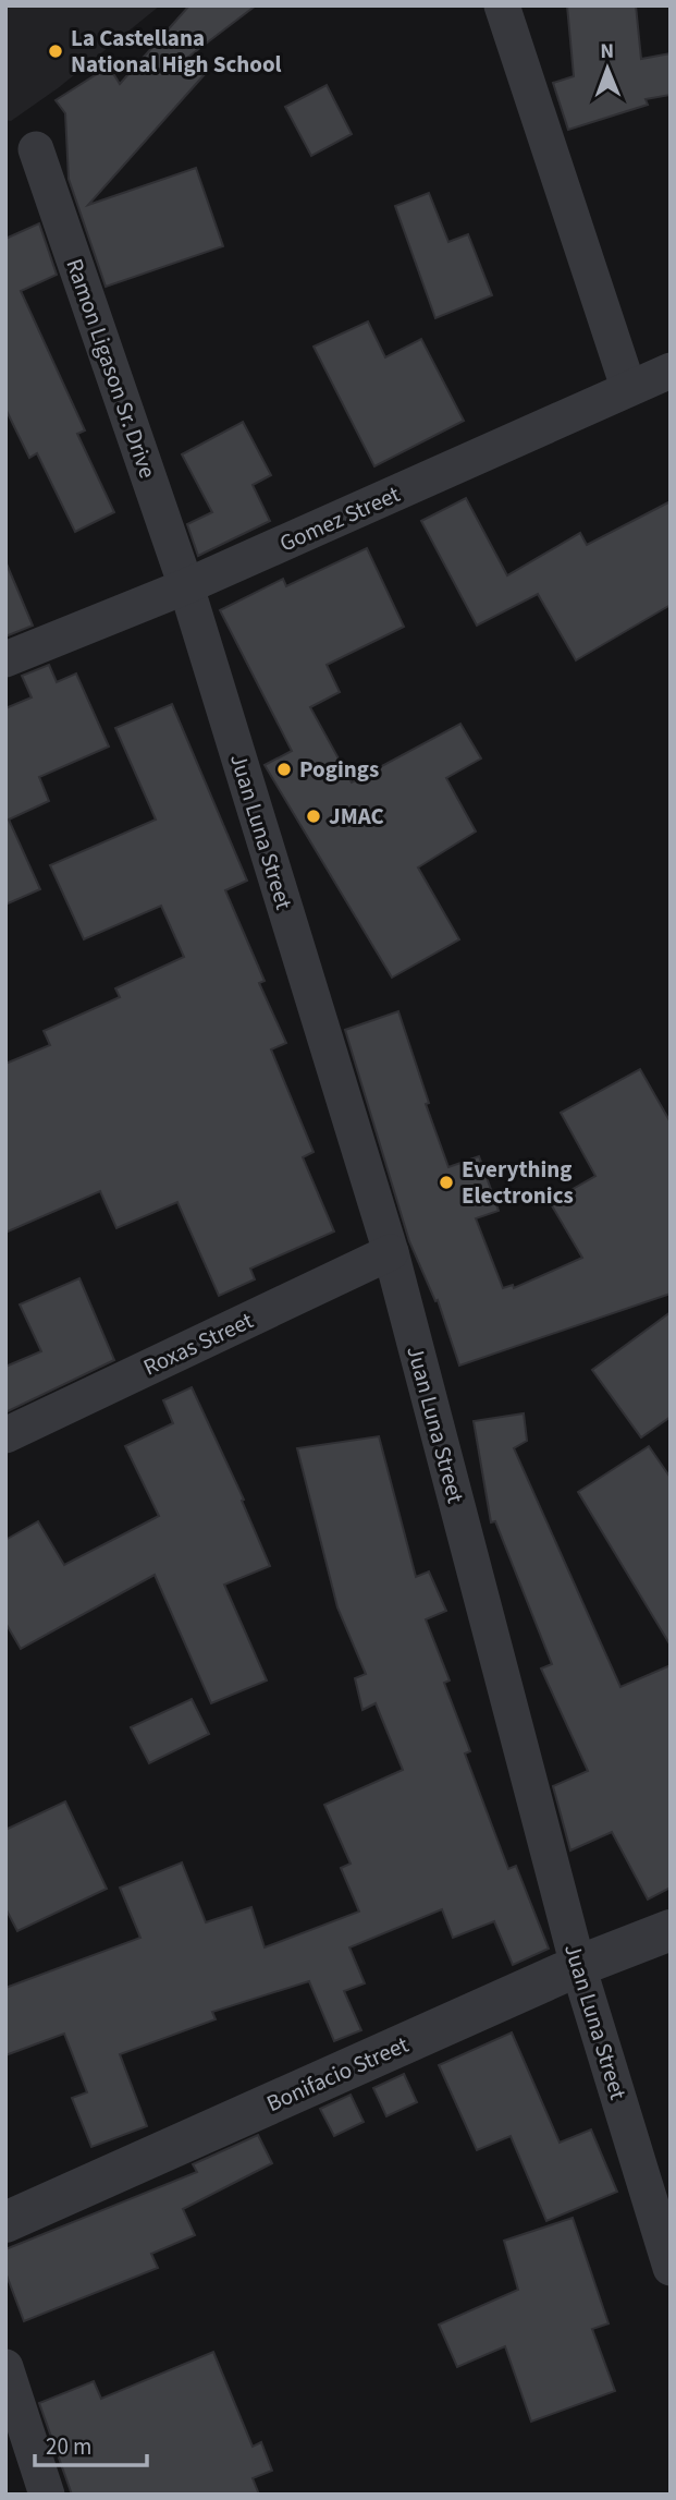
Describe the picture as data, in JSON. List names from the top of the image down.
{
  "streets": {
    "street": [
      "Ramon Ligason Sr. Drive",
      "Gomez Street",
      "Juan Luna Street",
      "Roxas Street",
      "Bonifacio Street"
    ]
  },
  "crossings": [
    ["Ramon Ligason Sr. Drive", "Gomez Street"],
    ["Ramon Ligason Sr. Drive", "Juan Luna Street"],
    ["Gomez Street", "Juan Luna Street"],
    ["Juan Luna Street", "Roxas Street"],
    ["Juan Luna Street", "Bonifacio Street"]
  ],
  "places": [
    "La Castellana National High School",
    "Pogings",
    "JMAC",
    "Everything Electronics"
  ],
  "scale_bar": "20 m",
  "north": "top"
}
